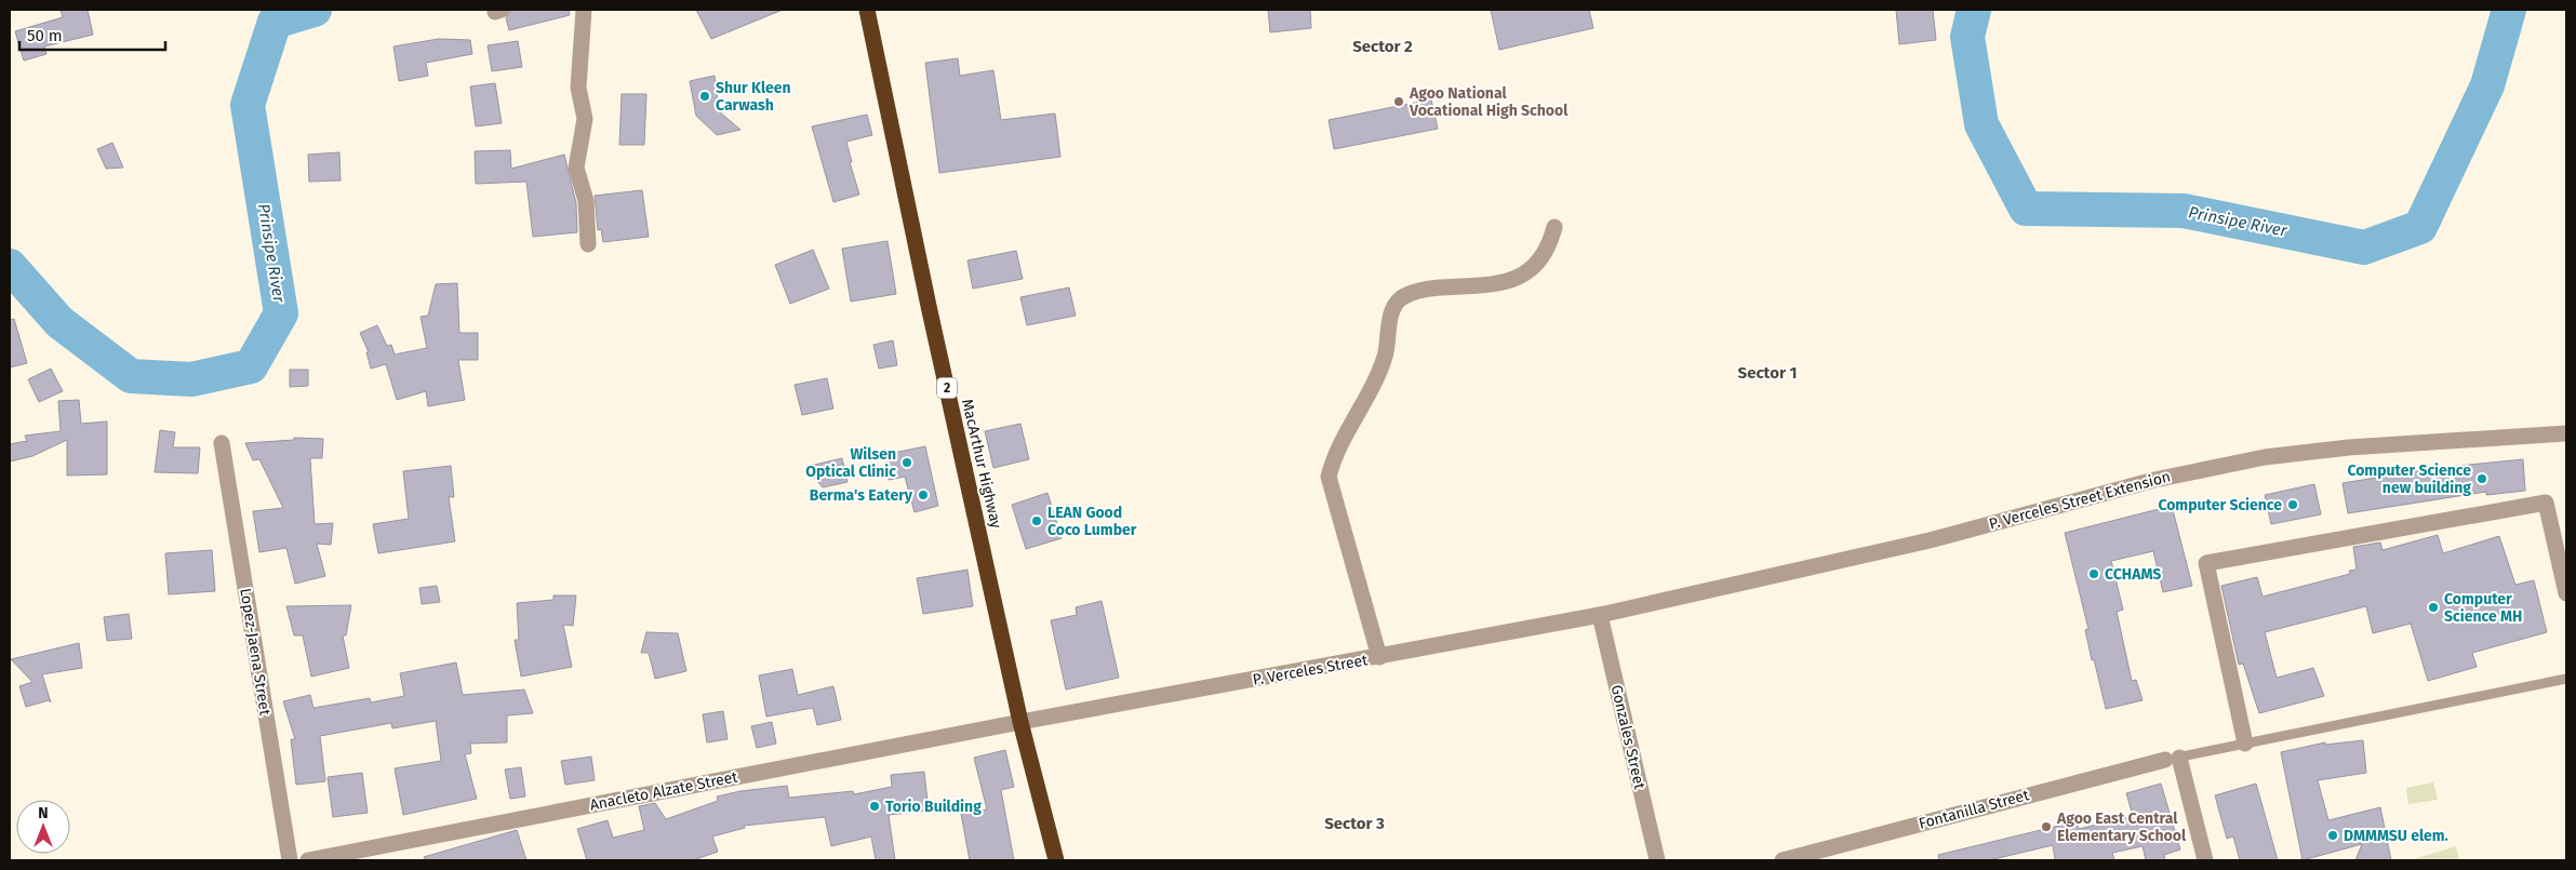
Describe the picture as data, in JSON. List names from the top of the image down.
{
  "streets": {
    "highway": ["2", "MacArthur Highway"],
    "street": [
      "P. Verceles Street Extension",
      "Lopez-Jaena Street",
      "P. Verceles Street",
      "Gonzales Street",
      "Anacleto Alzate Street",
      "Fontanilla Street"
    ]
  },
  "crossings": [
    ["MacArthur Highway", "P. Verceles Street"],
    ["MacArthur Highway", "Anacleto Alzate Street"],
    ["P. Verceles Street Extension", "P. Verceles Street"],
    ["P. Verceles Street Extension", "Gonzales Street"],
    ["P. Verceles Street", "Gonzales Street"],
    ["P. Verceles Street", "Anacleto Alzate Street"]
  ],
  "districts": ["Sector 2", "Sector 1", "Sector 3"],
  "water": ["Prinsipe River"],
  "places": [
    "Shur Kleen Carwash",
    "Agoo National Vocational High School",
    "Wilsen Optical Clinic",
    "Computer Science new building",
    "Berma's Eatery",
    "Computer Science",
    "LEAN Good Coco Lumber",
    "CCHAMS",
    "Computer Science MH",
    "Torio Building",
    "Agoo East Central Elementary School",
    "DMMMSU elem."
  ],
  "scale_bar": "50 m",
  "north": "top"
}
